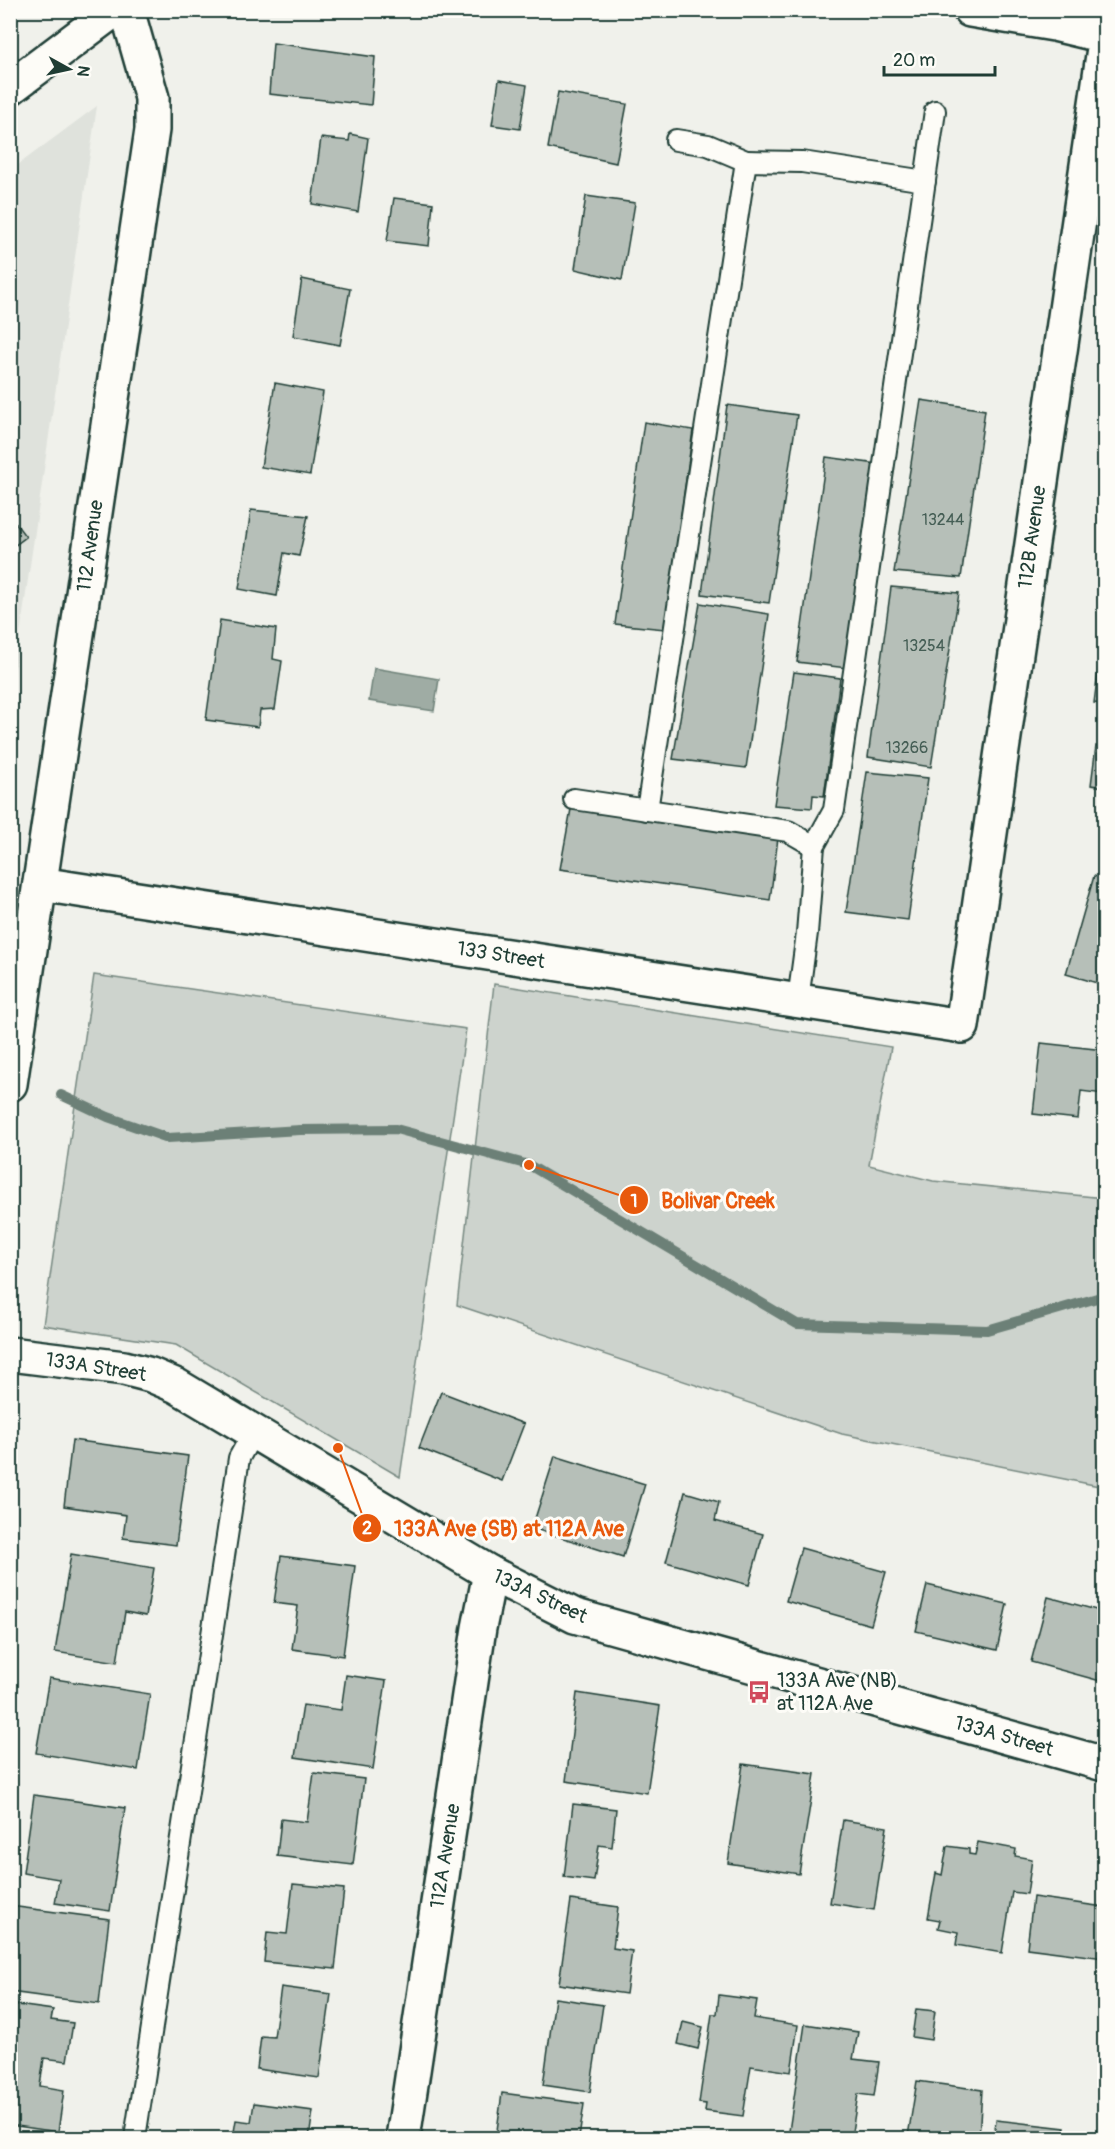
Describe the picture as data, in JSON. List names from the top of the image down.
{
  "streets": {
    "street": [
      "112B Avenue",
      "112 Avenue",
      "133 Street",
      "133A Street",
      "112A Avenue"
    ]
  },
  "crossings": [
    ["112B Avenue", "133 Street"],
    ["112 Avenue", "133 Street"],
    ["133A Street", "112A Avenue"]
  ],
  "places": {
    "other": ["Bolivar Creek", "133A Ave (SB) at 112A Ave"],
    "bus stop": ["133A Ave (NB) at 112A Ave"]
  },
  "house_numbers": ["13244", "13254", "13266"],
  "scale_bar": "20 m",
  "north": "right"
}
